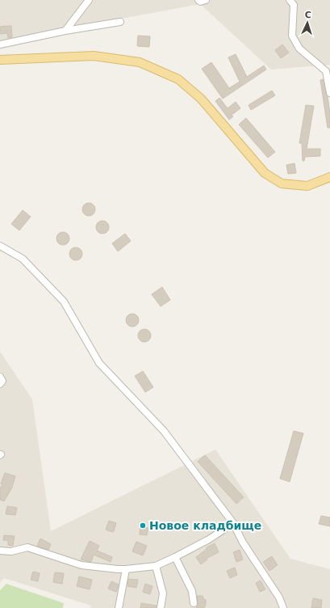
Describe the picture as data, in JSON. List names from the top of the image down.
{
  "places": ["Новое кладбище"],
  "north": "top"
}
